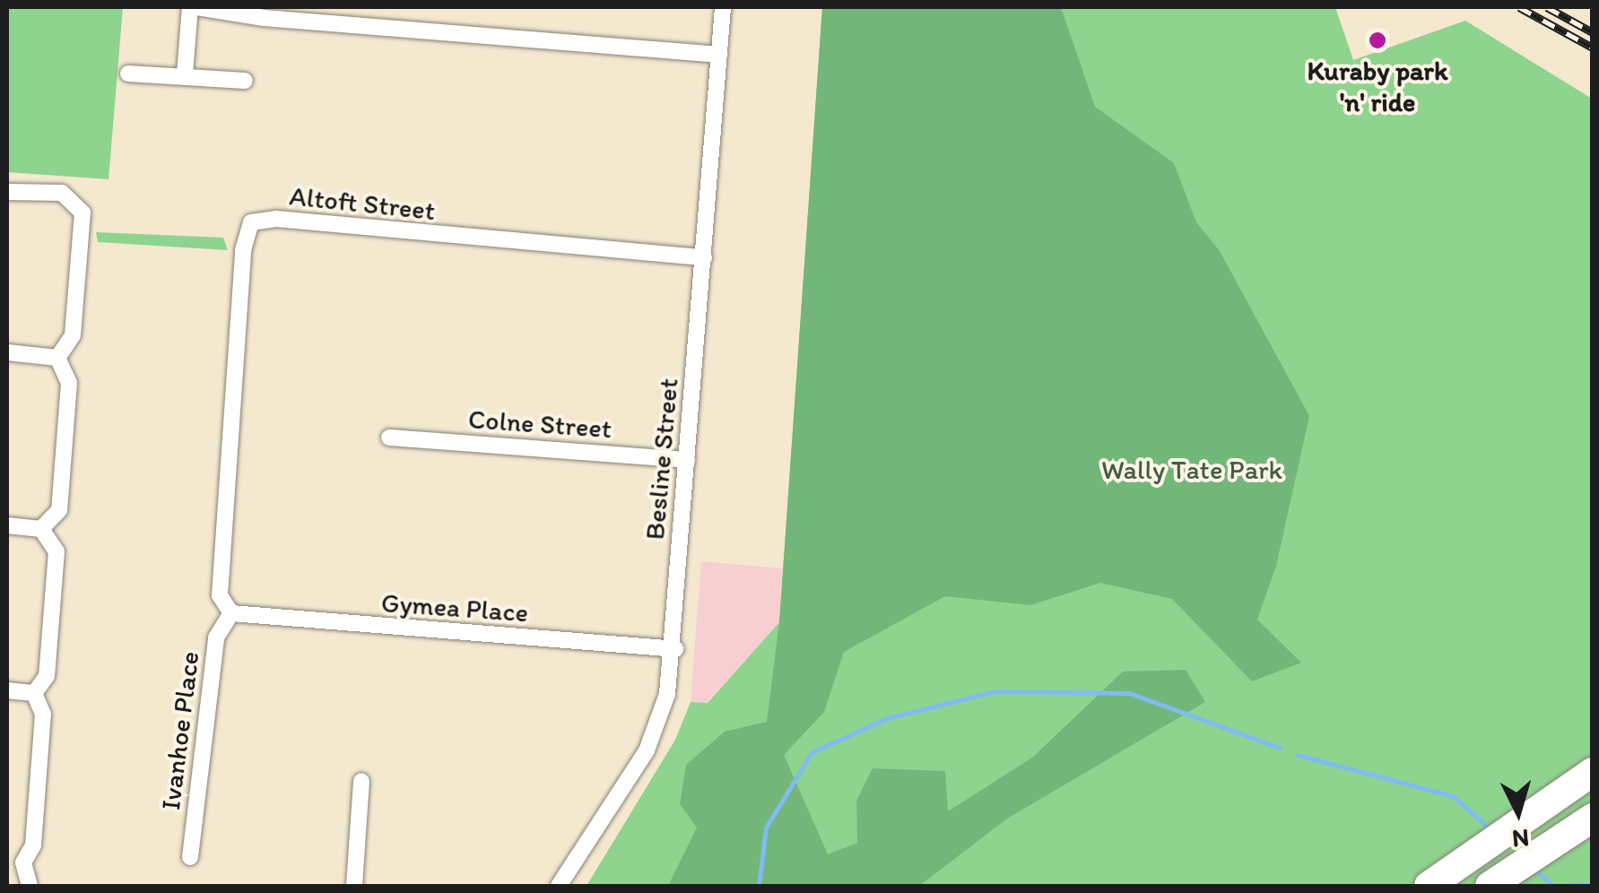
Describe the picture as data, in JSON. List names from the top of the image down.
{
  "streets": {
    "street": [
      "Altoft Street",
      "Colne Street",
      "Besline Street",
      "Gymea Place",
      "Ivanhoe Place"
    ]
  },
  "crossings": [
    ["Altoft Street", "Besline Street"],
    ["Altoft Street", "Gymea Place"],
    ["Altoft Street", "Ivanhoe Place"],
    ["Colne Street", "Besline Street"],
    ["Besline Street", "Gymea Place"],
    ["Gymea Place", "Ivanhoe Place"]
  ],
  "parks": ["Wally Tate Park"],
  "places": ["Kuraby park 'n' ride"],
  "north": "bottom"
}
